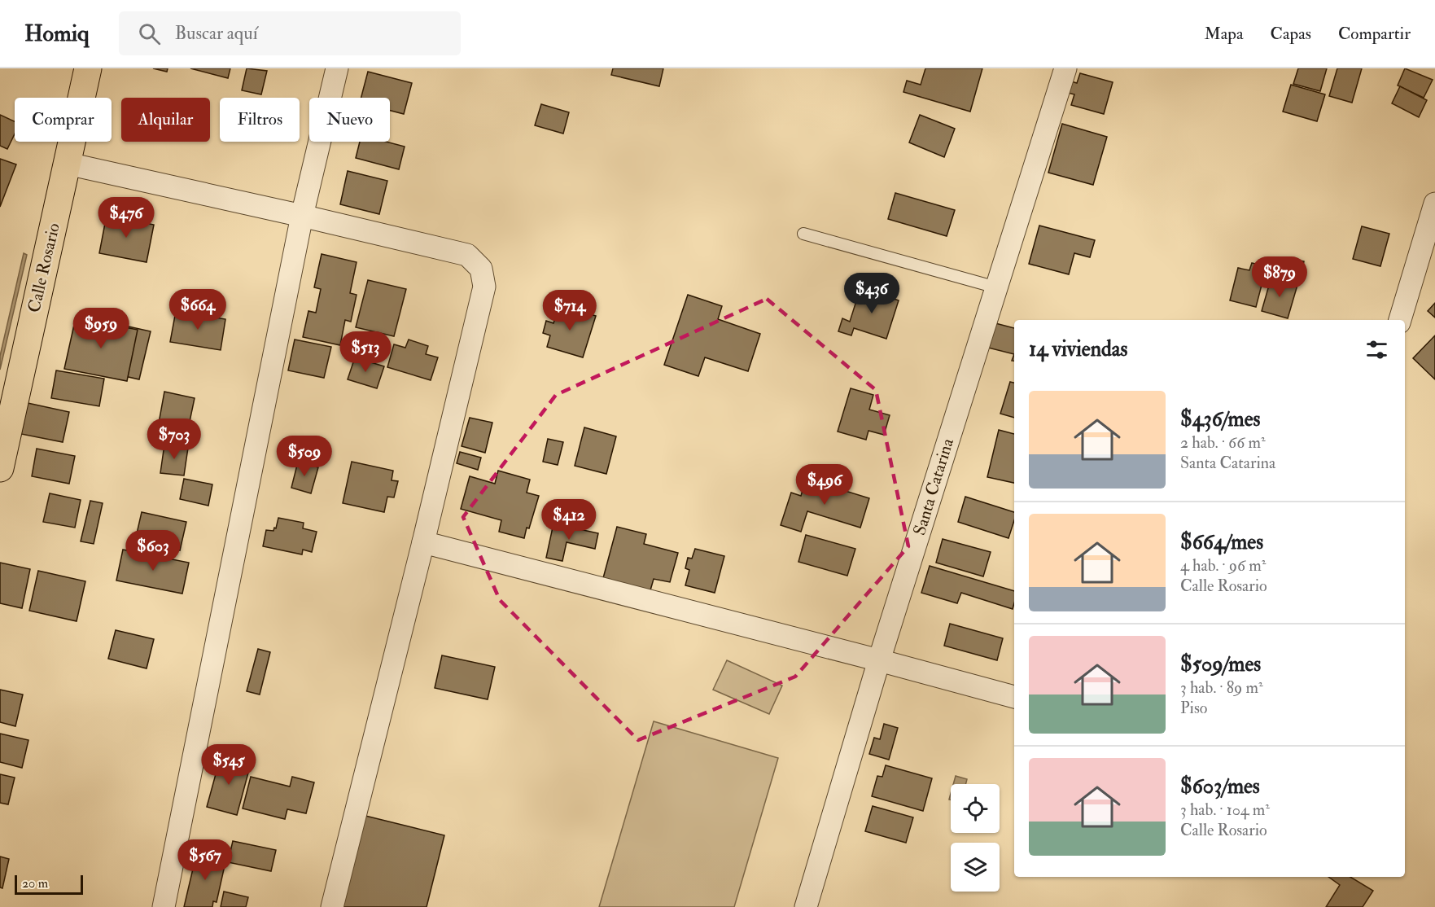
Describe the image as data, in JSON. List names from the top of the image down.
{
  "streets": {
    "main road": ["Calle Rosario"],
    "street": ["Santa Catarina"]
  },
  "scale_bar": "20 m",
  "page": {
    "header": "Homiq",
    "search": "Buscar aquí",
    "nav": ["Mapa", "Capas", "Compartir"],
    "chip": [
      "Comprar",
      "Alquilar",
      "Filtros",
      "Nuevo"
    ],
    "price": [
      "$476",
      "$879",
      "$436",
      "$664",
      "$714",
      "$959",
      "$513",
      "$703",
      "$509",
      "$496",
      "$412",
      "$603",
      "$545",
      "$567"
    ],
    "heading": "14 viviendas",
    "list": [
      {
        "name": "$436/mes",
        "note": "2 hab. · 66 m² · Santa Catarina"
      },
      {
        "name": "$664/mes",
        "note": "4 hab. · 96 m² · Calle Rosario"
      },
      {
        "name": "$509/mes",
        "note": "3 hab. · 89 m² · Piso"
      },
      {
        "name": "$603/mes",
        "note": "3 hab. · 104 m² · Calle Rosario"
      }
    ],
    "scale": "20 m"
  }
}
